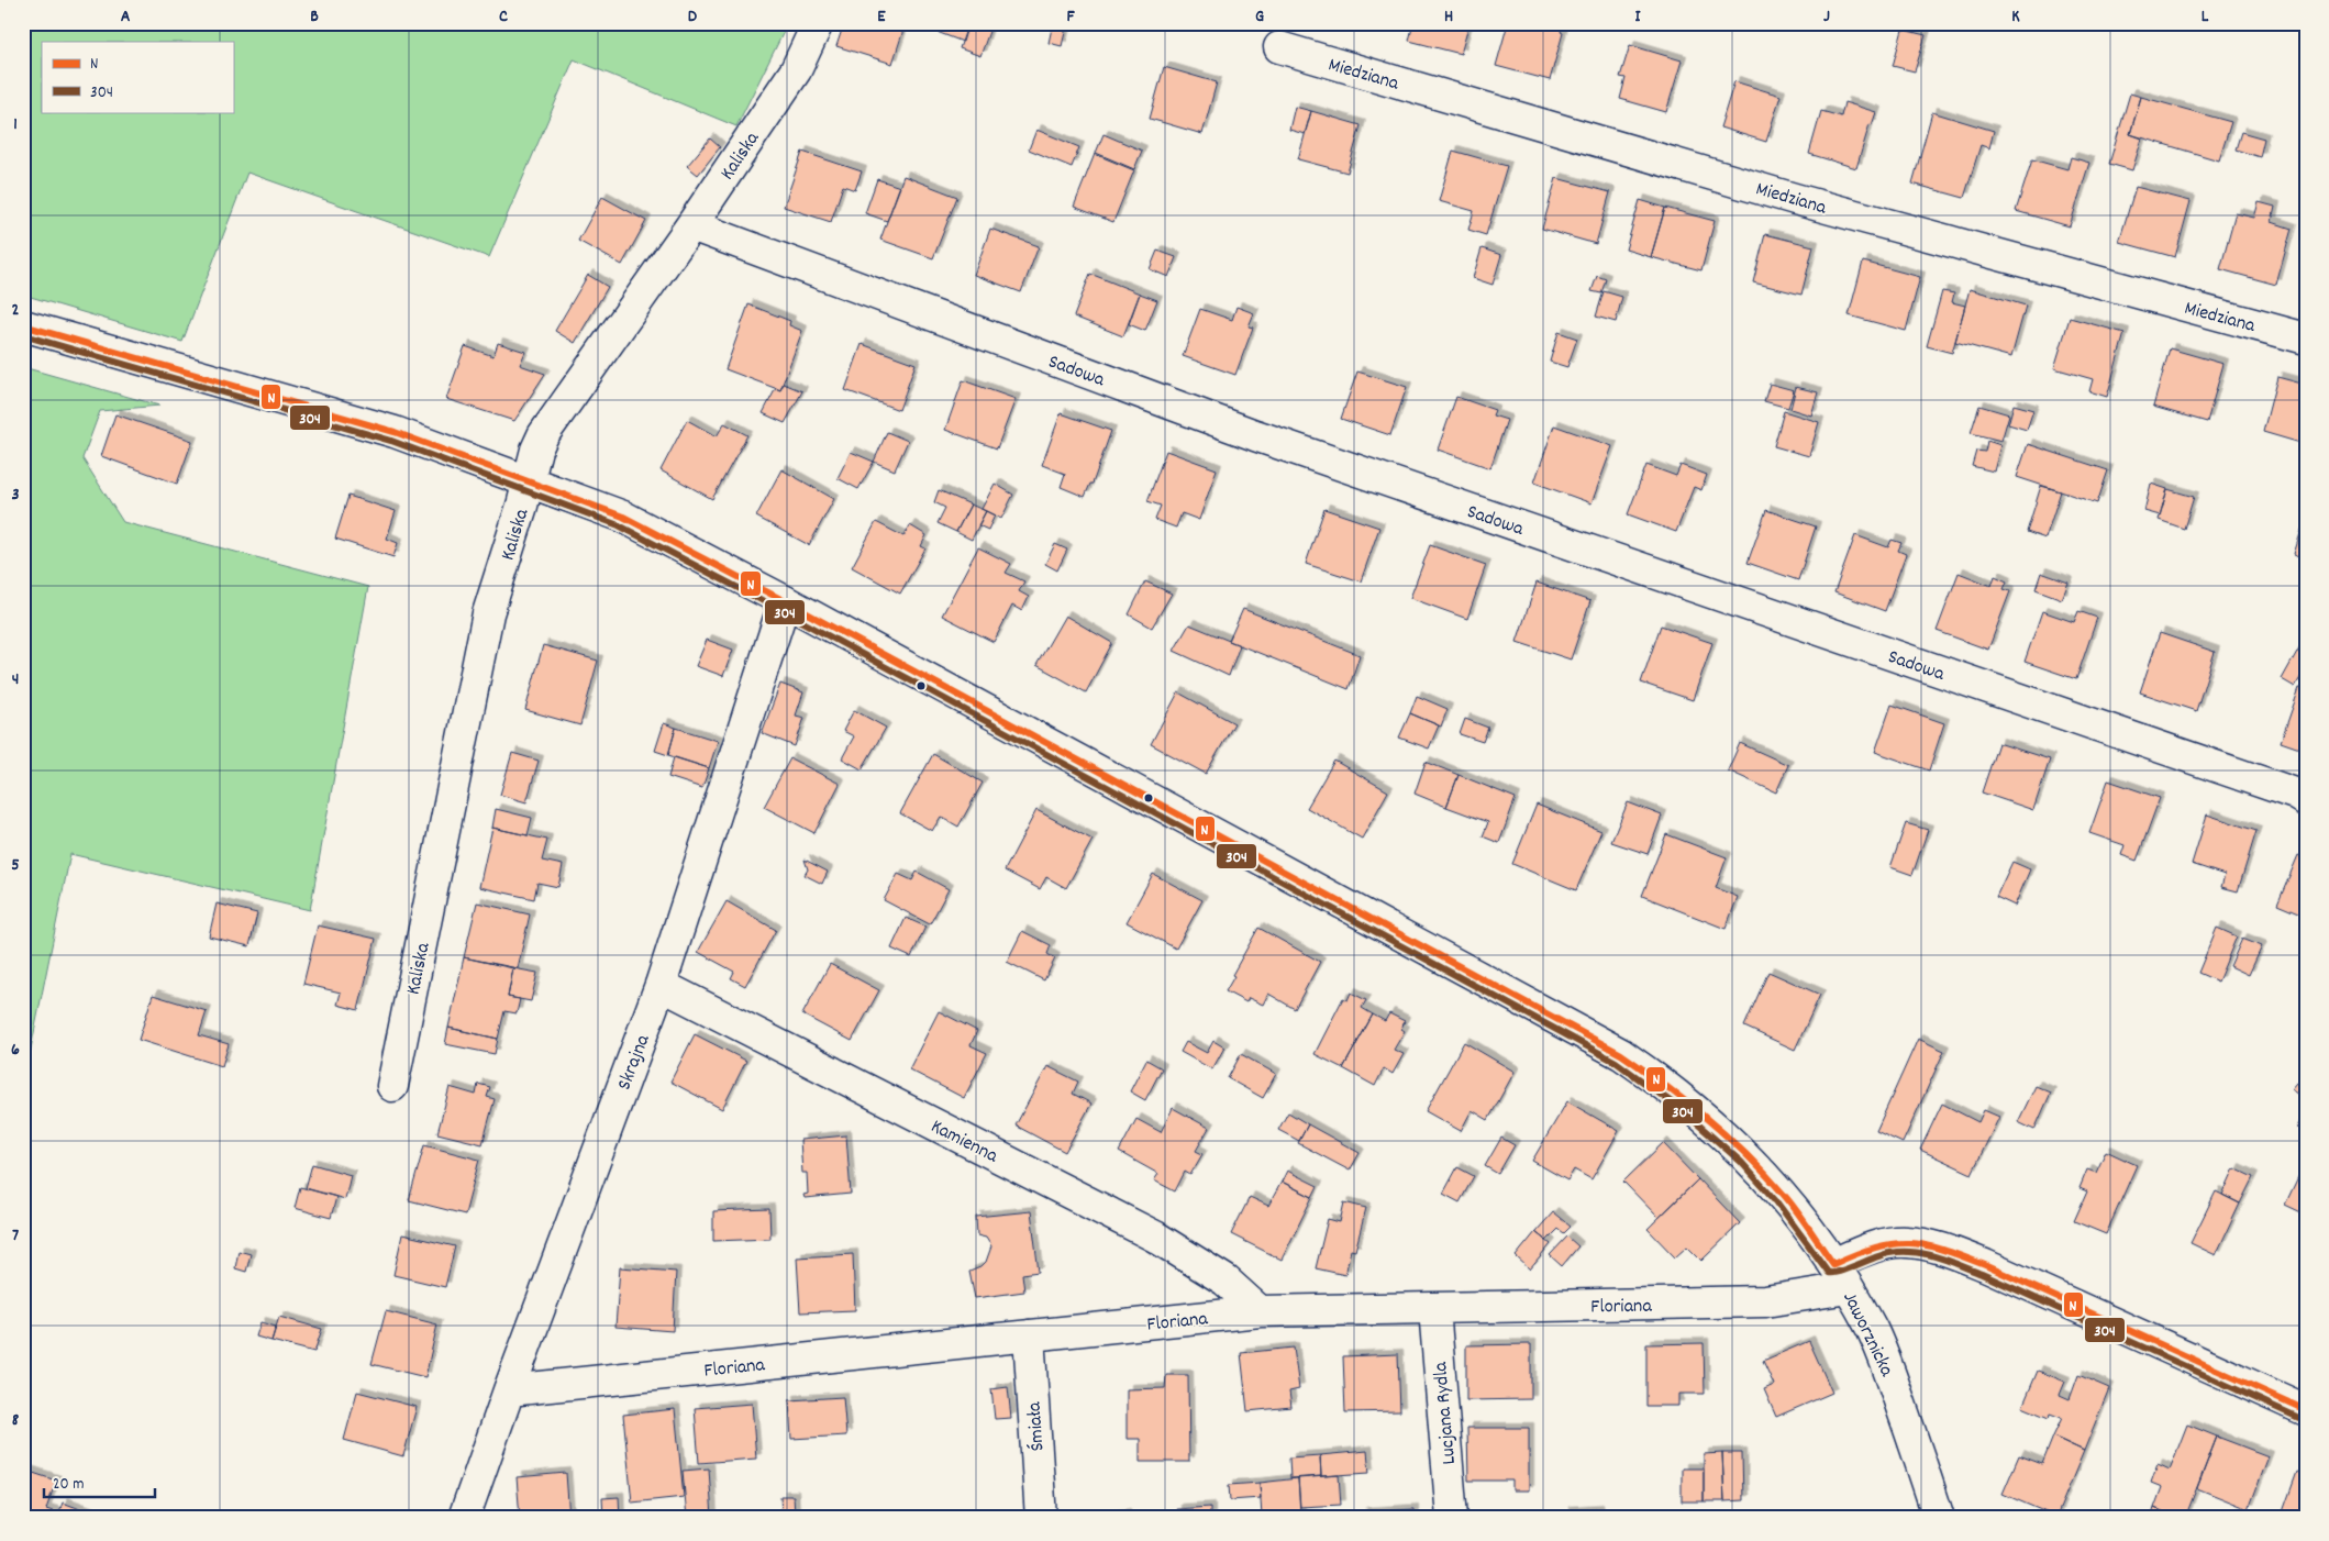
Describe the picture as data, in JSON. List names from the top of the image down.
{
  "streets": {
    "street": [
      "Miedziana",
      "Kaliska",
      "Sadowa",
      "Skrajna",
      "Kamienna",
      "Floriana",
      "Jaworznicka",
      "Lucjana Rydla",
      "Śmiała"
    ]
  },
  "crossings": [
    ["Kaliska", "Sadowa"],
    ["Kaliska", "Jaworznicka"],
    ["Skrajna", "Kamienna"],
    ["Skrajna", "Floriana"],
    ["Skrajna", "Jaworznicka"],
    ["Kamienna", "Floriana"],
    ["Floriana", "Jaworznicka"],
    ["Floriana", "Lucjana Rydla"],
    ["Floriana", "Śmiała"]
  ],
  "lines": ["transit line N", "transit line 304"],
  "legend": ["N", "304"],
  "scale_bar": "20 m",
  "grid": {
    "columns": [
      "A",
      "B",
      "C",
      "D",
      "E",
      "F",
      "G",
      "H",
      "I",
      "J",
      "K",
      "L"
    ],
    "rows": [
      "1",
      "2",
      "3",
      "4",
      "5",
      "6",
      "7",
      "8"
    ]
  }
}
